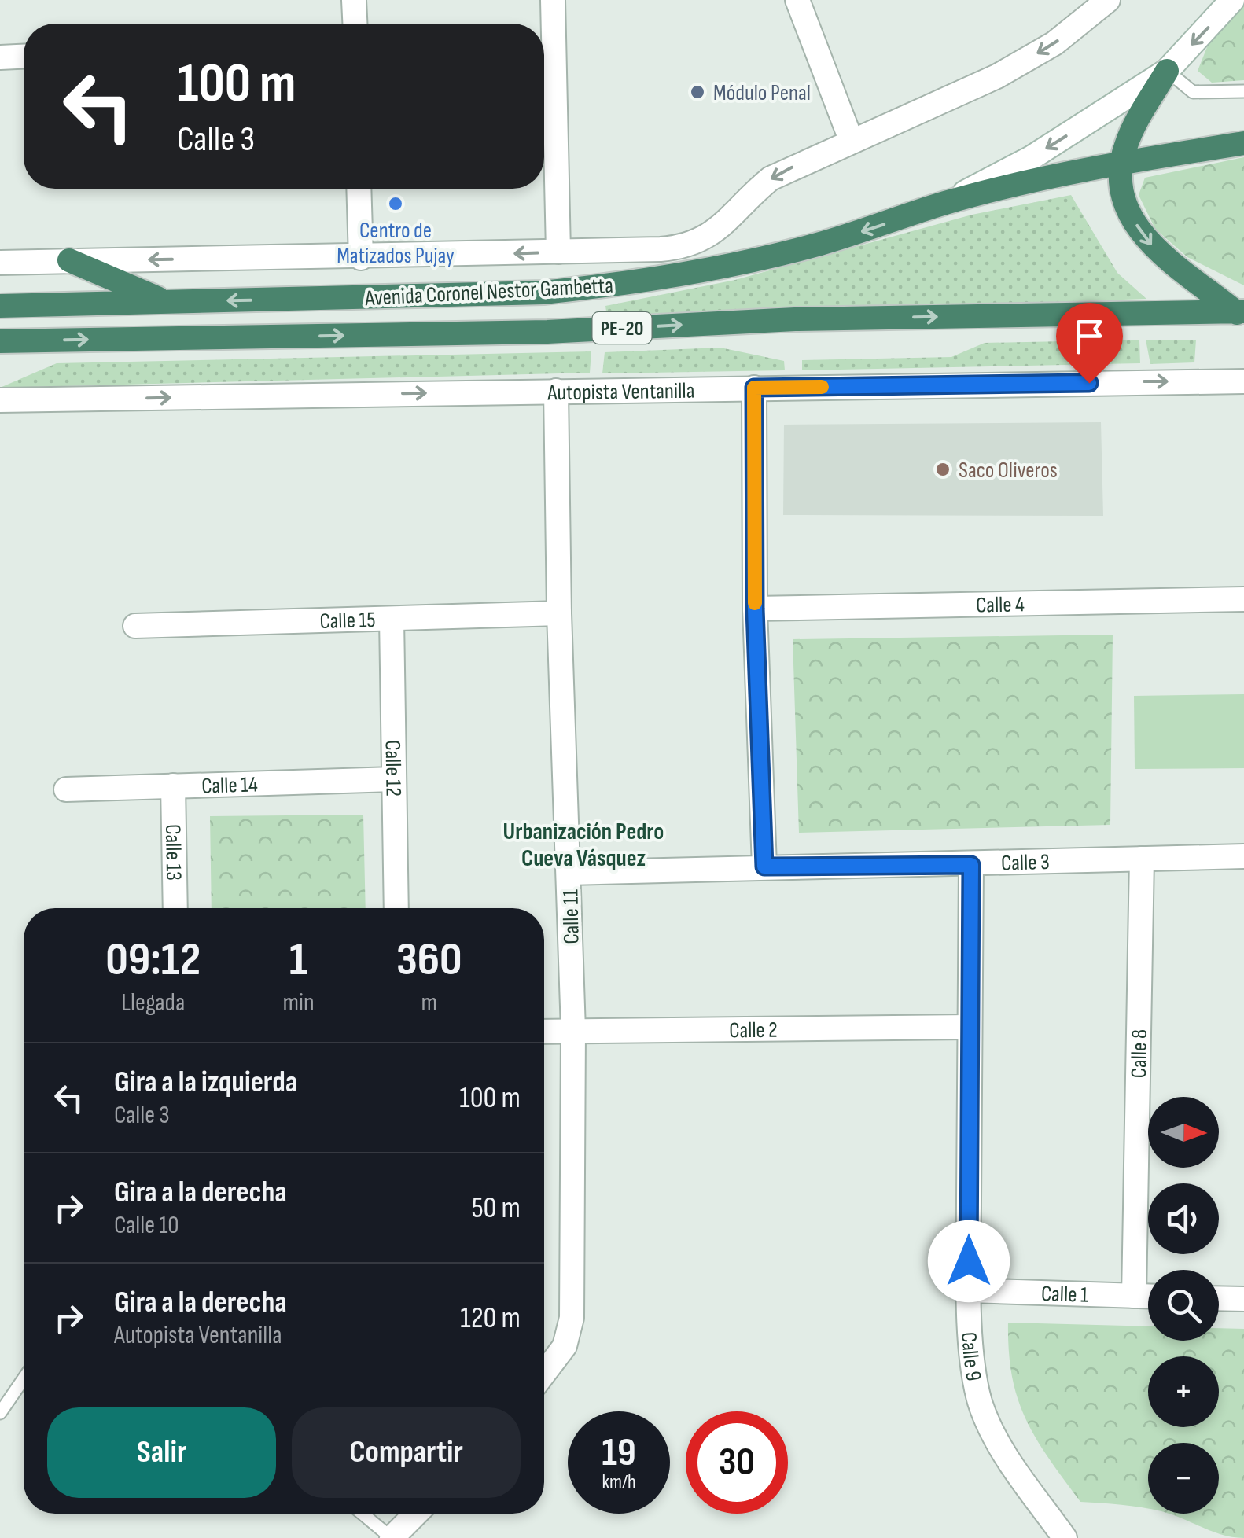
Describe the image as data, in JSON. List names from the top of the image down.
{
  "streets": {
    "highway": ["Avenida Coronel Nestor Gambetta", "PE-20"],
    "street": [
      "Autopista Ventanilla",
      "Calle 4",
      "Calle 15",
      "Calle 12",
      "Calle 14",
      "Calle 13",
      "Calle 3",
      "Calle 11",
      "Calle 2",
      "Calle 8",
      "Calle 1",
      "Calle 9"
    ]
  },
  "crossings": [
    ["Autopista Ventanilla", "Calle 11"],
    ["Calle 15", "Calle 12"],
    ["Calle 15", "Calle 11"],
    ["Calle 12", "Calle 14"],
    ["Calle 14", "Calle 13"],
    ["Calle 3", "Calle 11"],
    ["Calle 3", "Calle 8"],
    ["Calle 3", "Calle 9"],
    ["Calle 11", "Calle 2"],
    ["Calle 2", "Calle 9"],
    ["Calle 8", "Calle 1"],
    ["Calle 1", "Calle 9"]
  ],
  "districts": ["Urbanización Pedro Cueva Vásquez"],
  "places": ["Módulo Penal", "Centro de Matizados Pujay", "Saco Oliveros"],
  "north": "right",
  "page": {
    "turn": ["100 m", "Calle 3"],
    "eta": [
      "09:12",
      "Llegada",
      "1",
      "min",
      "360",
      "m"
    ],
    "list": [
      {
        "name": "Gira a la izquierda",
        "note": "Calle 3",
        "value": "100 m"
      },
      {
        "name": "Gira a la derecha",
        "note": "Calle 10",
        "value": "50 m"
      },
      {
        "name": "Gira a la derecha",
        "note": "Autopista Ventanilla",
        "value": "120 m"
      }
    ],
    "map_buttons": ["+", "−"],
    "buttons": ["Salir", "Compartir"],
    "speed": "19 km/h",
    "limit": "30"
  }
}
